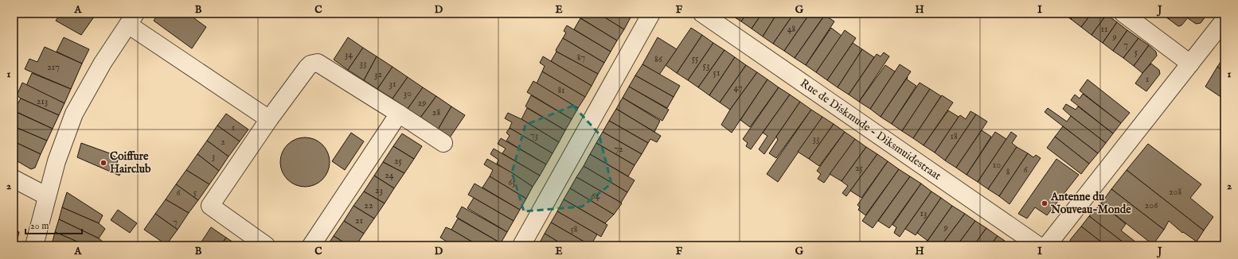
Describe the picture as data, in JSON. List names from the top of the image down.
{
  "streets": {
    "street": ["Rue de Diskmude - Diksmuidestraat"]
  },
  "places": ["Coiffure Hairclub", "Antenne du Nouveau-Monde"],
  "house_numbers": [
    "48",
    "11",
    "9",
    "7",
    "5",
    "34",
    "87",
    "55",
    "86",
    "33",
    "53",
    "217",
    "51",
    "32",
    "1",
    "31",
    "47",
    "81",
    "30",
    "213",
    "29",
    "28",
    "1",
    "73",
    "18",
    "33",
    "2",
    "72",
    "3",
    "25",
    "10",
    "25",
    "6",
    "8",
    "24",
    "65",
    "23",
    "208",
    "6",
    "5",
    "64",
    "22",
    "206",
    "13",
    "21",
    "7",
    "9",
    "58"
  ],
  "scale_bar": "20 m",
  "grid": {
    "columns": [
      "A",
      "B",
      "C",
      "D",
      "E",
      "F",
      "G",
      "H",
      "I",
      "J"
    ],
    "rows": ["1", "2"]
  }
}
